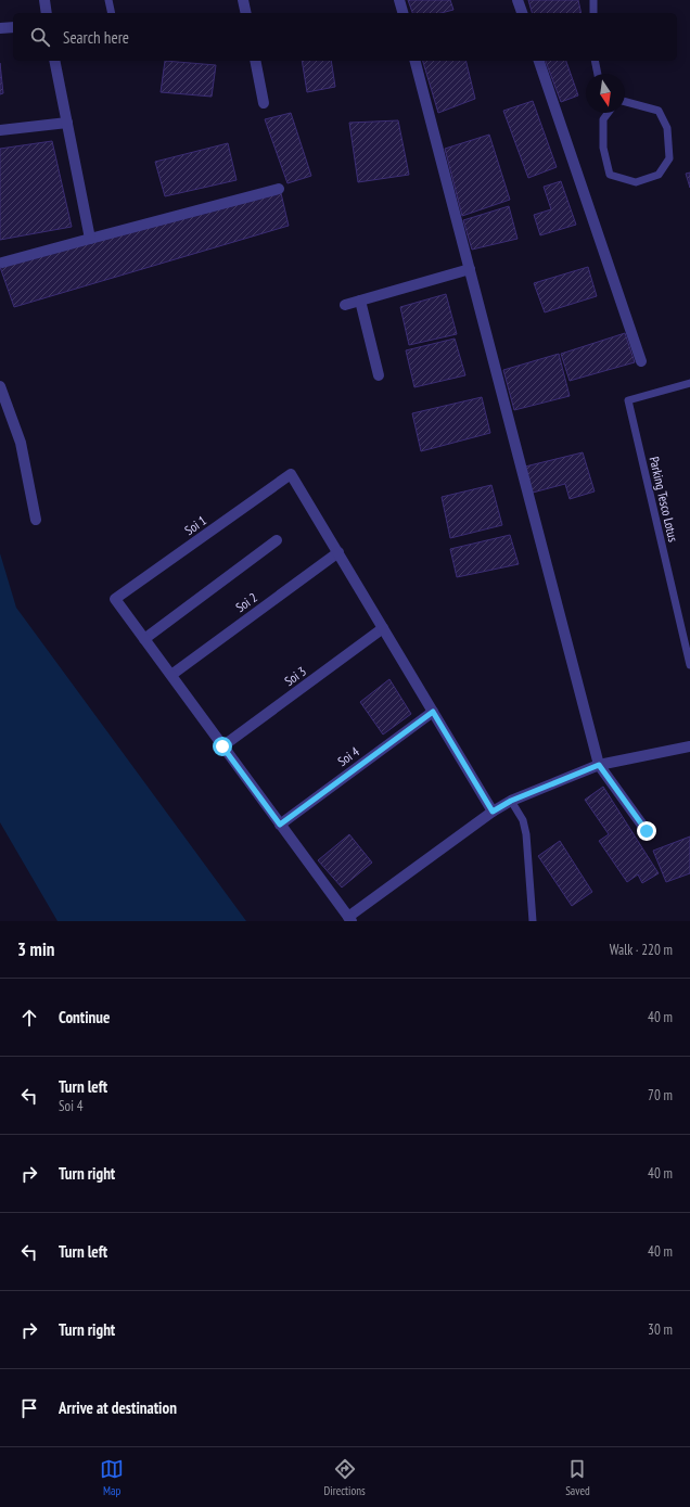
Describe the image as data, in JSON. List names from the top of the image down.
{
  "streets": {
    "street": [
      "Soi 1",
      "Soi 2",
      "Soi 3",
      "Soi 4"
    ],
    "lane": ["Parking Tesco Lotus"]
  },
  "crossings": [
    ["Soi 1", "Soi 2"]
  ],
  "north": "bottom",
  "page": {
    "search": "Search here",
    "heading": ["3 min", "Walk · 220 m"],
    "list": [
      ["Continue", "40 m"],
      ["Turn left", "Soi 4", "70 m"],
      ["Turn right", "40 m"],
      ["Turn left", "40 m"],
      ["Turn right", "30 m"],
      "Arrive at destination"
    ],
    "nav": ["Map", "Directions", "Saved"]
  }
}
